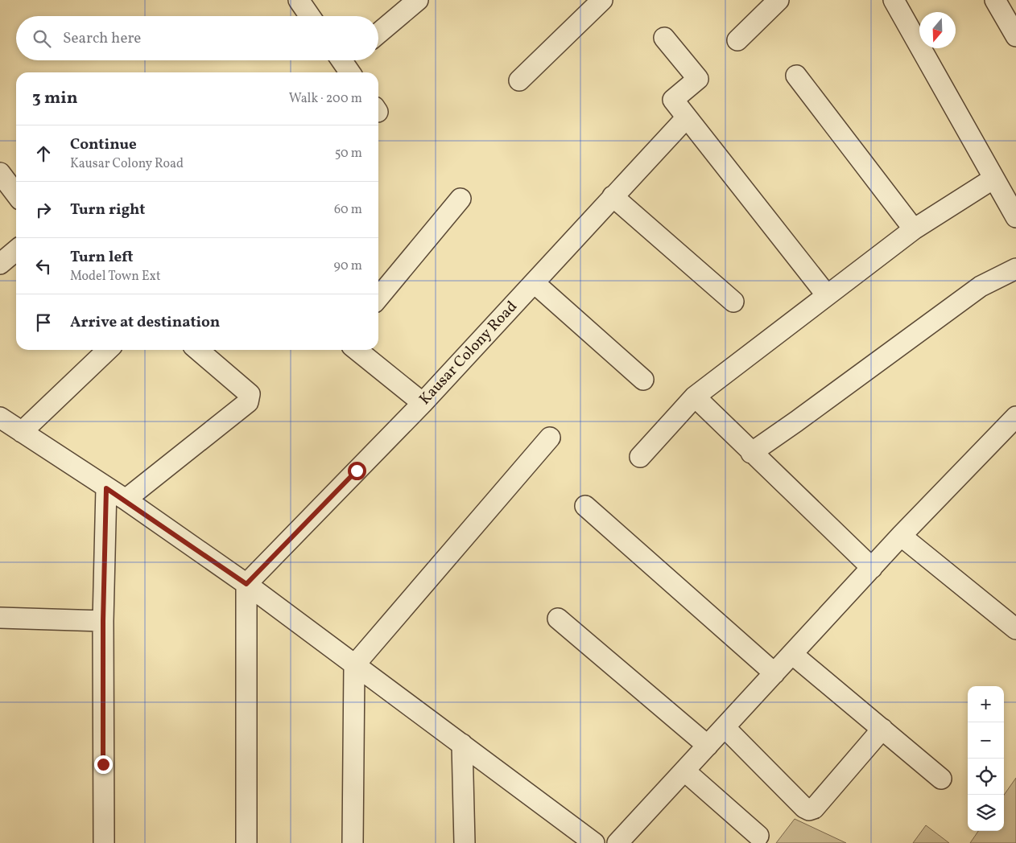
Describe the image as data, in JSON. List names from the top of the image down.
{
  "streets": {
    "street": ["Kausar Colony Road"]
  },
  "north": "bottom",
  "page": {
    "search": "Search here",
    "heading": ["3 min", "Walk · 200 m"],
    "list": [
      ["Continue", "Kausar Colony Road", "50 m"],
      ["Turn right", "60 m"],
      ["Turn left", "Model Town Ext", "90 m"],
      "Arrive at destination"
    ],
    "map_buttons": ["+", "−"]
  }
}
